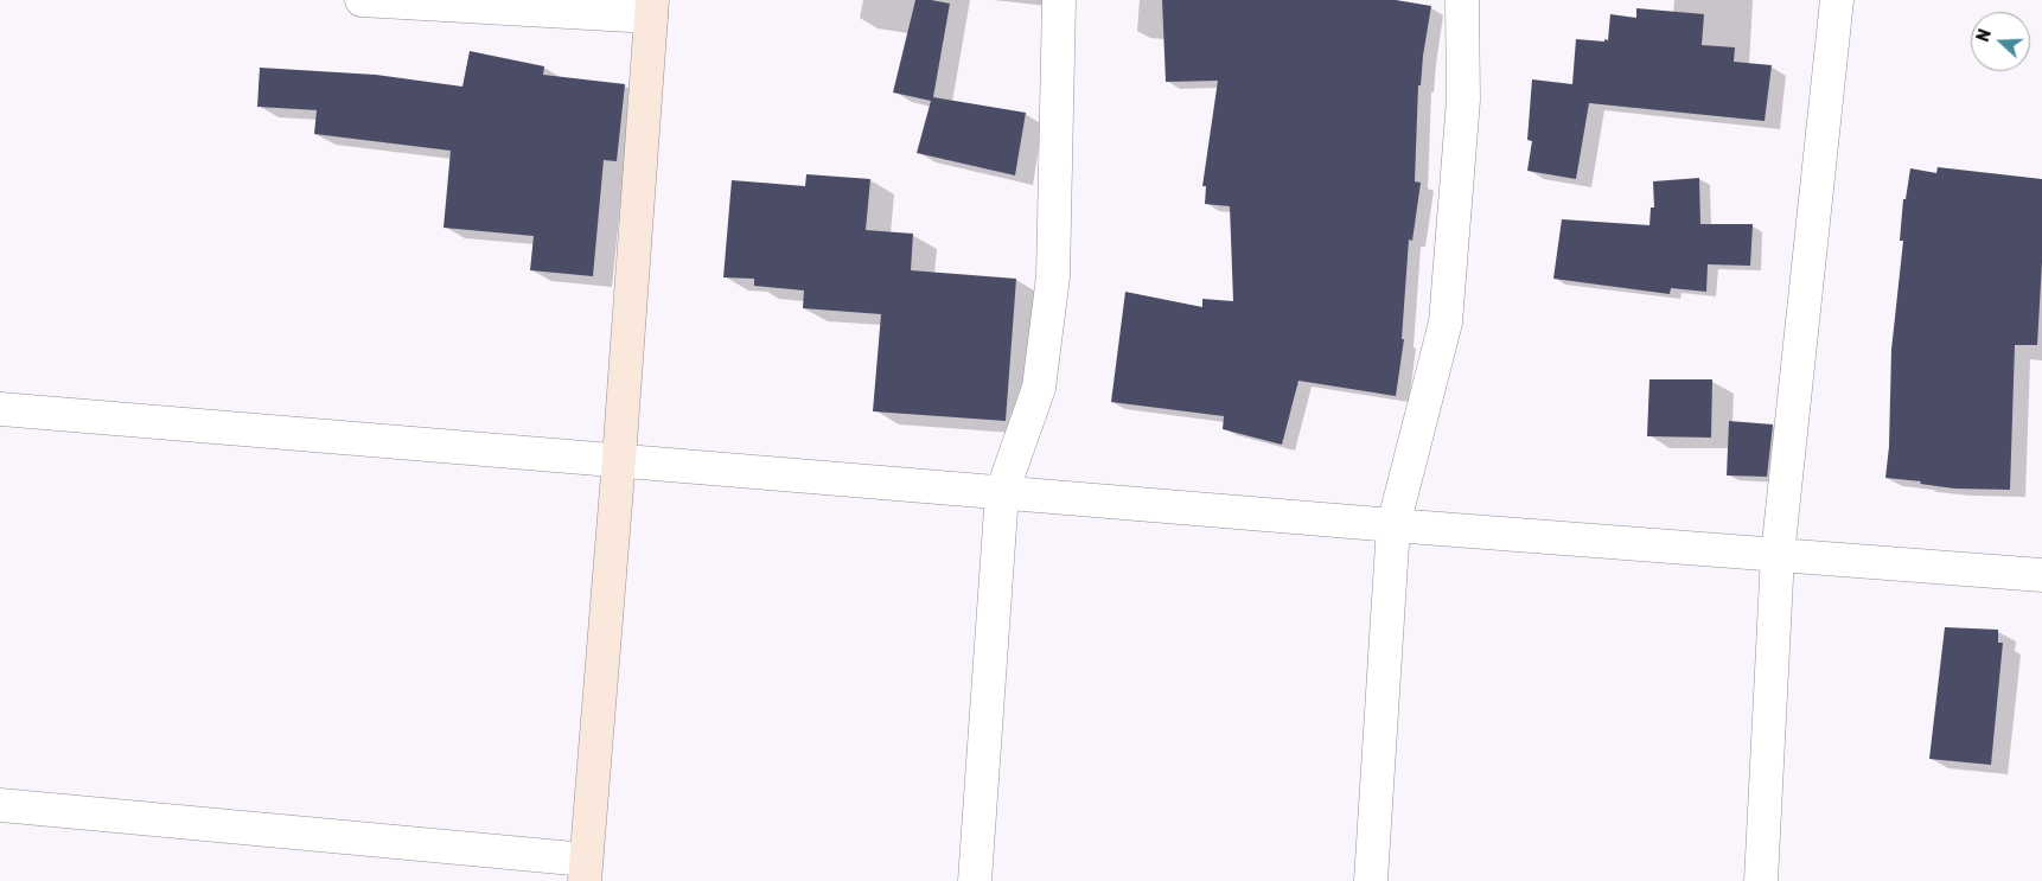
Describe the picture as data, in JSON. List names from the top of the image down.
{
  "north": "left"
}
